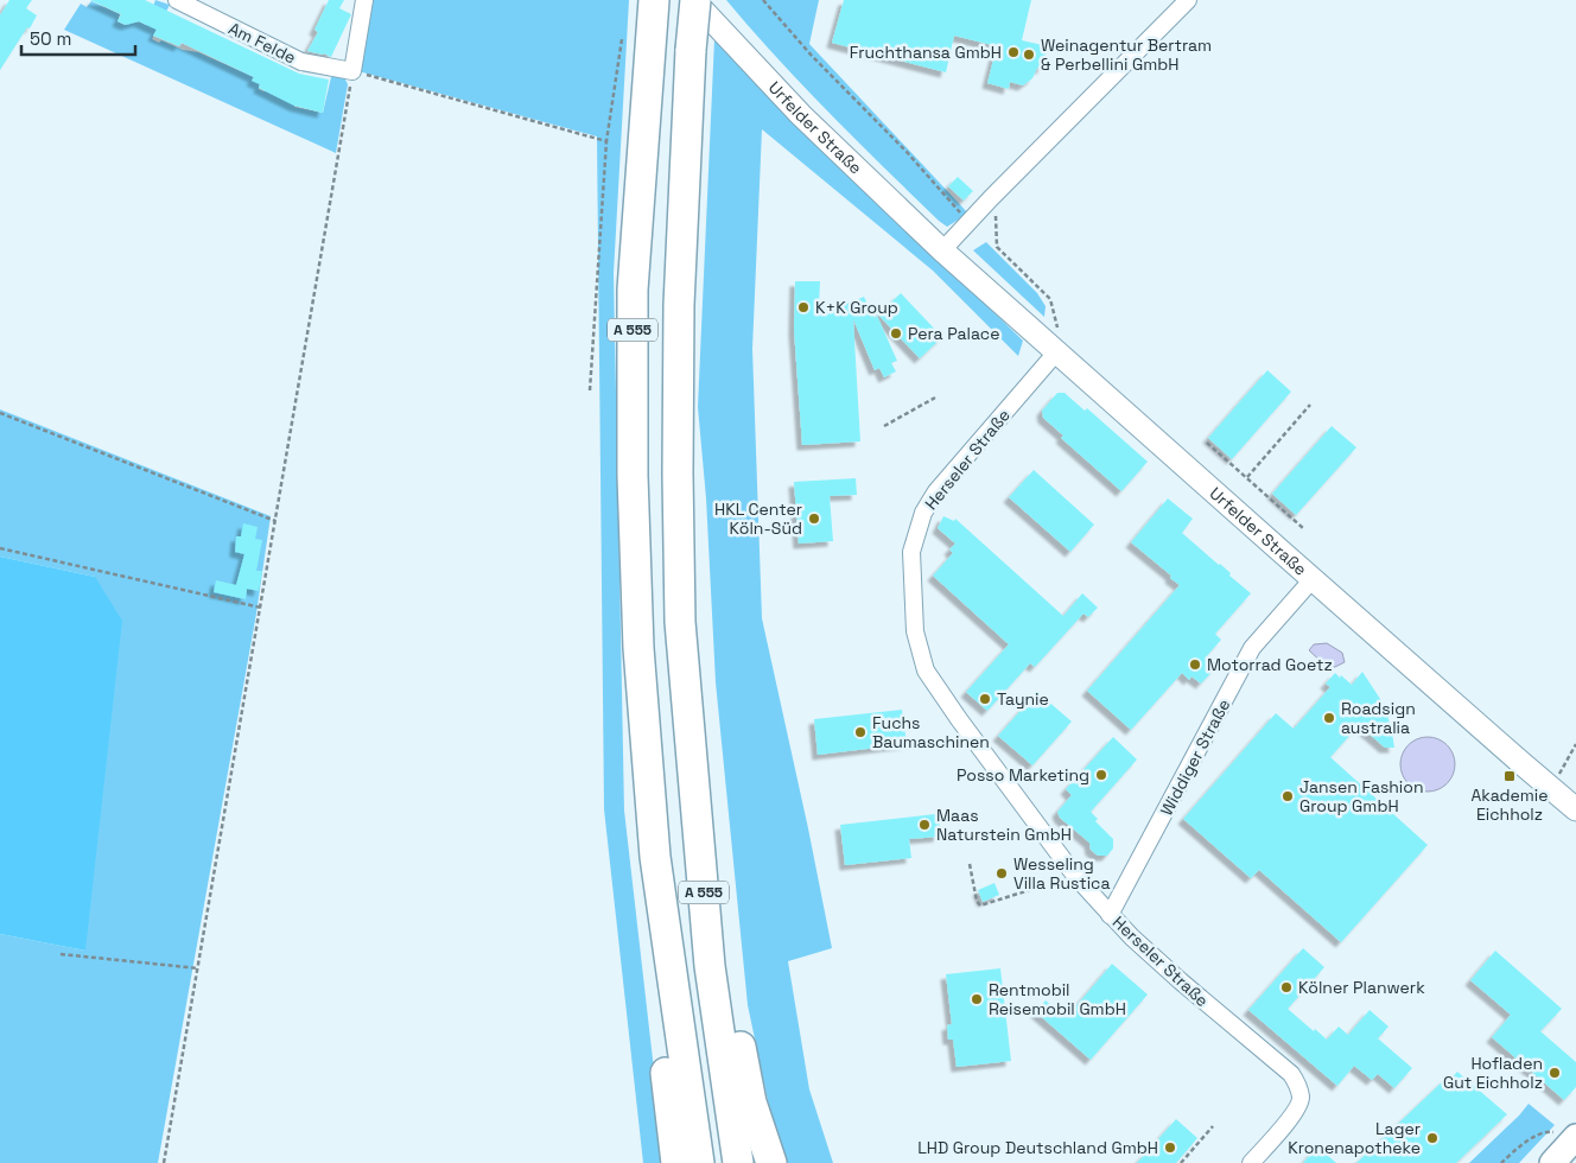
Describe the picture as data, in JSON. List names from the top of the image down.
{
  "streets": {
    "highway": ["A 555"],
    "main road": ["Urfelder Straße"],
    "street": ["Am Felde", "Herseler Straße", "Widdiger Straße"]
  },
  "crossings": [
    ["Urfelder Straße", "A 555"],
    ["Urfelder Straße", "Herseler Straße"],
    ["Urfelder Straße", "Widdiger Straße"],
    ["Herseler Straße", "Widdiger Straße"]
  ],
  "places": {
    "other": [
      "Fruchthansa GmbH",
      "Weinagentur Bertram & Perbellini GmbH",
      "K+K Group",
      "Pera Palace",
      "HKL Center Köln-Süd",
      "Motorrad Goetz",
      "Taynie",
      "Roadsign australia",
      "Fuchs Baumaschinen",
      "Posso Marketing",
      "Jansen Fashion Group GmbH",
      "Maas Naturstein GmbH",
      "Wesseling Villa Rustica",
      "Kölner Planwerk",
      "Rentmobil Reisemobil GmbH",
      "Hofladen Gut Eichholz",
      "Lager Kronenapotheke",
      "LHD Group Deutschland GmbH"
    ],
    "transit": ["Akademie Eichholz"]
  },
  "scale_bar": "50 m"
}
